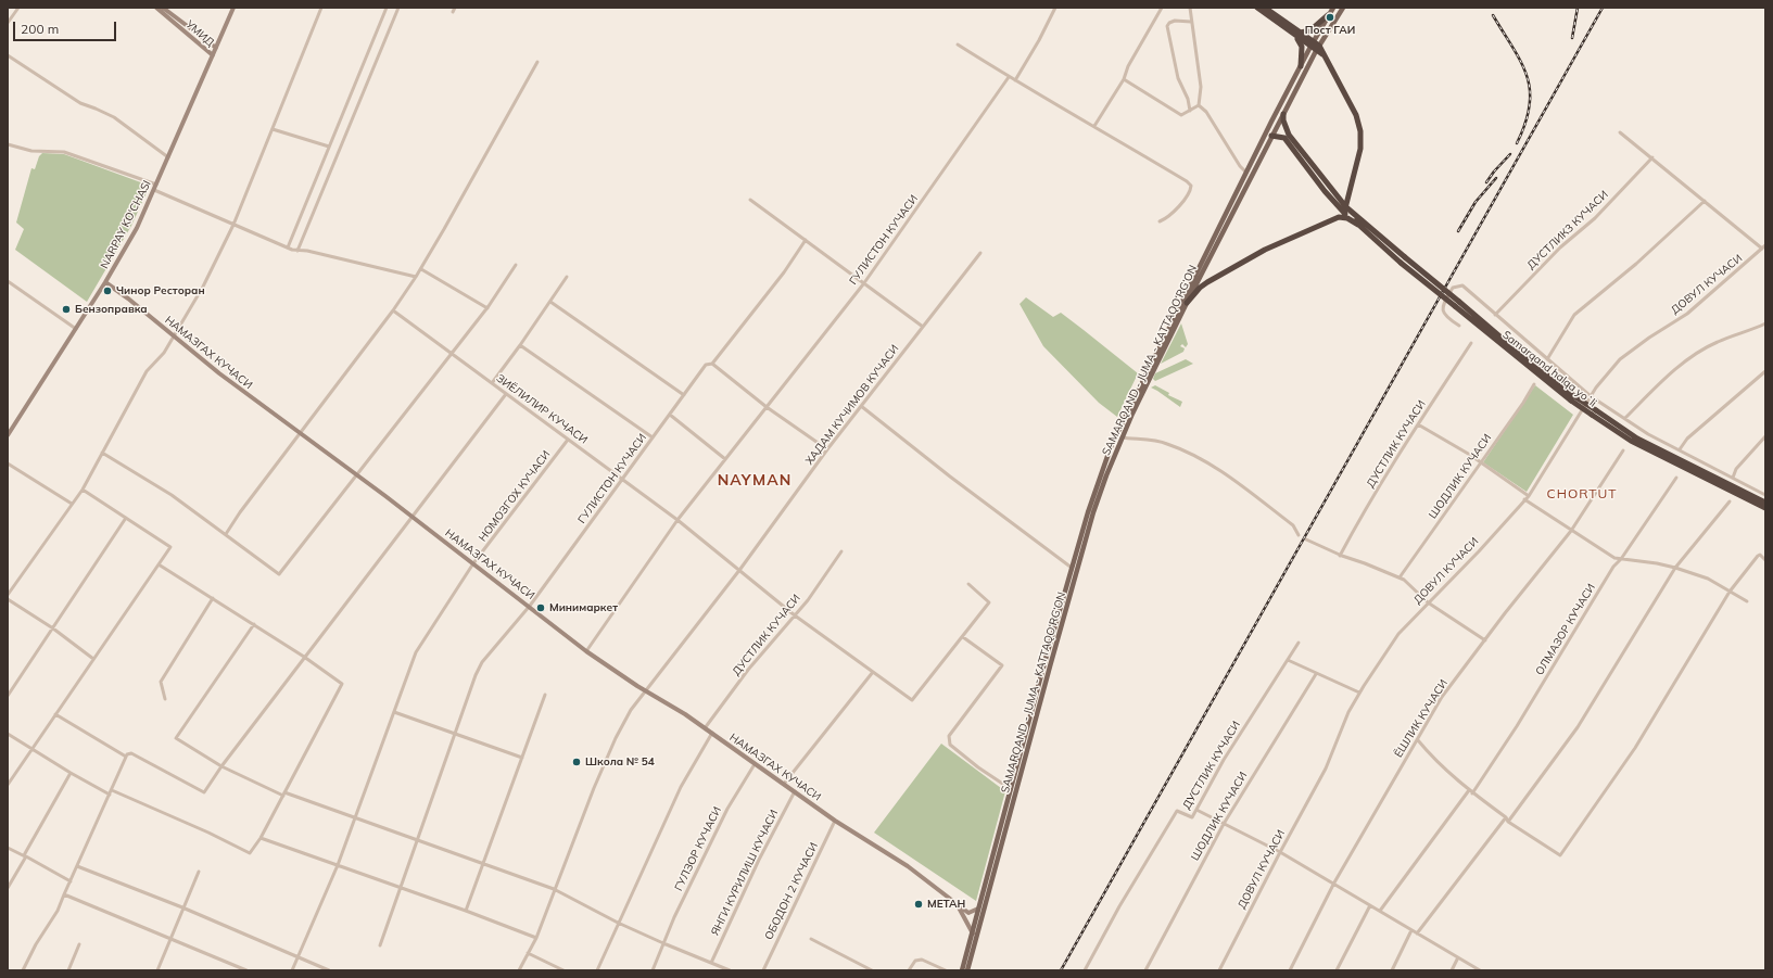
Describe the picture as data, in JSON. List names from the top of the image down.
{
  "streets": {
    "highway": ["Samarqand halqa yoʻli"],
    "main road": ["SAMARQAND - JUMA - KATTAQO‘RG‘ON"],
    "street": [
      "УМИД",
      "NARPAY KO'CHASI",
      "ДУСТЛИК3 КУЧАСИ",
      "ГУЛИСТОН КУЧАСИ",
      "ДОВУЛ КУЧАСИ",
      "НАМАЗГАХ КУЧАСИ",
      "ХАДАМ КУЧИМОВ КУЧАСИ",
      "ЗИЁЛИЛИР КУЧАСИ",
      "ДУСТЛИК КУЧАСИ",
      "ШОДЛИК КУЧАСИ",
      "НОМОЗГОХ КУЧАСИ",
      "ОЛМАЗОР КУЧАСИ",
      "ЁШЛИК КУЧАСИ",
      "ГУЛЗОР КУЧАСИ",
      "ЯНГИ КУРИЛИШ КУЧАСИ",
      "ОБОДОН 2 КУЧАСИ"
    ]
  },
  "crossings": [
    ["УМИД", "NARPAY KO'CHASI"],
    ["NARPAY KO'CHASI", "НАМАЗГАХ КУЧАСИ"],
    ["ГУЛИСТОН КУЧАСИ", "НАМАЗГАХ КУЧАСИ"],
    ["ГУЛИСТОН КУЧАСИ", "ЗИЁЛИЛИР КУЧАСИ"],
    ["НАМАЗГАХ КУЧАСИ", "ХАДАМ КУЧИМОВ КУЧАСИ"],
    ["НАМАЗГАХ КУЧАСИ", "ДУСТЛИК КУЧАСИ"],
    ["НАМАЗГАХ КУЧАСИ", "НОМОЗГОХ КУЧАСИ"],
    ["НАМАЗГАХ КУЧАСИ", "ГУЛЗОР КУЧАСИ"],
    ["НАМАЗГАХ КУЧАСИ", "ЯНГИ КУРИЛИШ КУЧАСИ"],
    ["НАМАЗГАХ КУЧАСИ", "ОБОДОН 2 КУЧАСИ"],
    ["SAMARQAND - JUMA - KATTAQO‘RG‘ON", "Samarqand halqa yoʻli"],
    ["ХАДАМ КУЧИМОВ КУЧАСИ", "ЗИЁЛИЛИР КУЧАСИ"],
    ["ЗИЁЛИЛИР КУЧАСИ", "ДУСТЛИК КУЧАСИ"],
    ["ЗИЁЛИЛИР КУЧАСИ", "НОМОЗГОХ КУЧАСИ"]
  ],
  "districts": ["NAYMAN", "CHORTUT"],
  "places": [
    "Пост ГАИ",
    "Чинор Ресторан",
    "Бензоправка",
    "Минимаркет",
    "Школа № 54",
    "МЕТАН"
  ],
  "scale_bar": "200 m"
}
